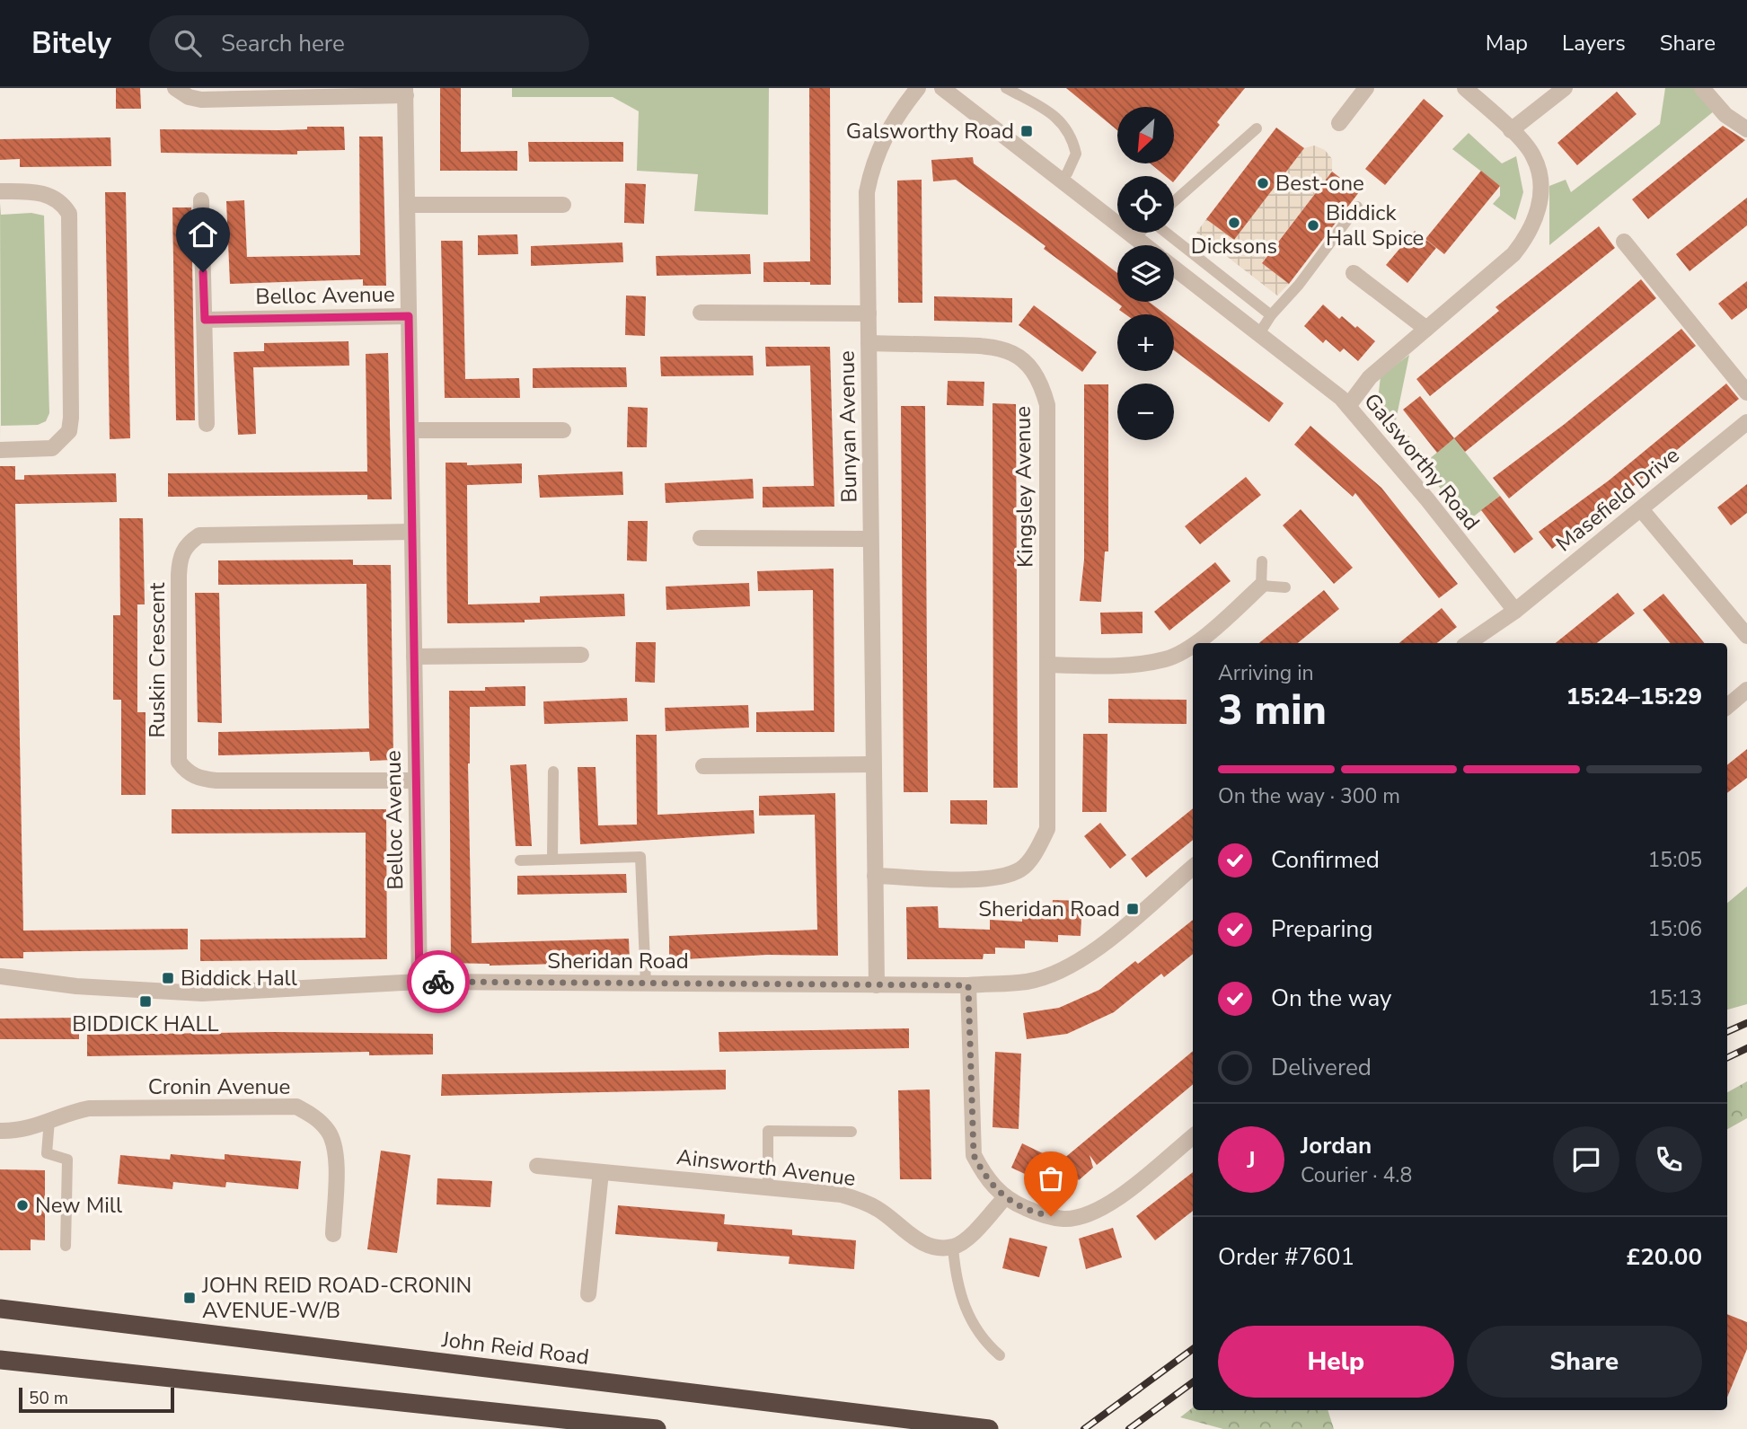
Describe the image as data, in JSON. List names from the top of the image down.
{
  "streets": {
    "highway": ["John Reid Road"],
    "street": [
      "Belloc Avenue",
      "Bunyan Avenue",
      "Galsworthy Road",
      "Kingsley Avenue",
      "Masefield Drive",
      "Ruskin Crescent",
      "Sheridan Road",
      "Cronin Avenue",
      "Ainsworth Avenue"
    ]
  },
  "crossings": [
    ["Belloc Avenue", "Ruskin Crescent"],
    ["Belloc Avenue", "Sheridan Road"],
    ["Bunyan Avenue", "Kingsley Avenue"],
    ["Bunyan Avenue", "Sheridan Road"],
    ["Galsworthy Road", "Masefield Drive"]
  ],
  "places": {
    "transit": [
      "Galsworthy Road",
      "Sheridan Road",
      "Biddick Hall",
      "BIDDICK HALL",
      "JOHN REID ROAD-CRONIN AVENUE-W/B"
    ],
    "other": [
      "Best-one",
      "Dicksons",
      "Biddick Hall Spice",
      "New Mill"
    ]
  },
  "scale_bar": "50 m",
  "north": "bottom left",
  "page": {
    "header": "Bitely",
    "search": "Search here",
    "nav": ["Map", "Layers", "Share"],
    "map_buttons": ["+", "−"],
    "heading": ["3 min", "Arriving in", "15:24–15:29"],
    "panel": [
      "Jordan",
      "Courier · 4.8",
      "Order #7601",
      "£20.00"
    ],
    "bar": "On the way · 300 m",
    "list": [
      ["Confirmed", "15:05"],
      ["Preparing", "15:06"],
      ["On the way", "15:13"],
      "Delivered"
    ],
    "round": "J",
    "buttons": ["Help", "Share"],
    "scale": "50 m"
  }
}
